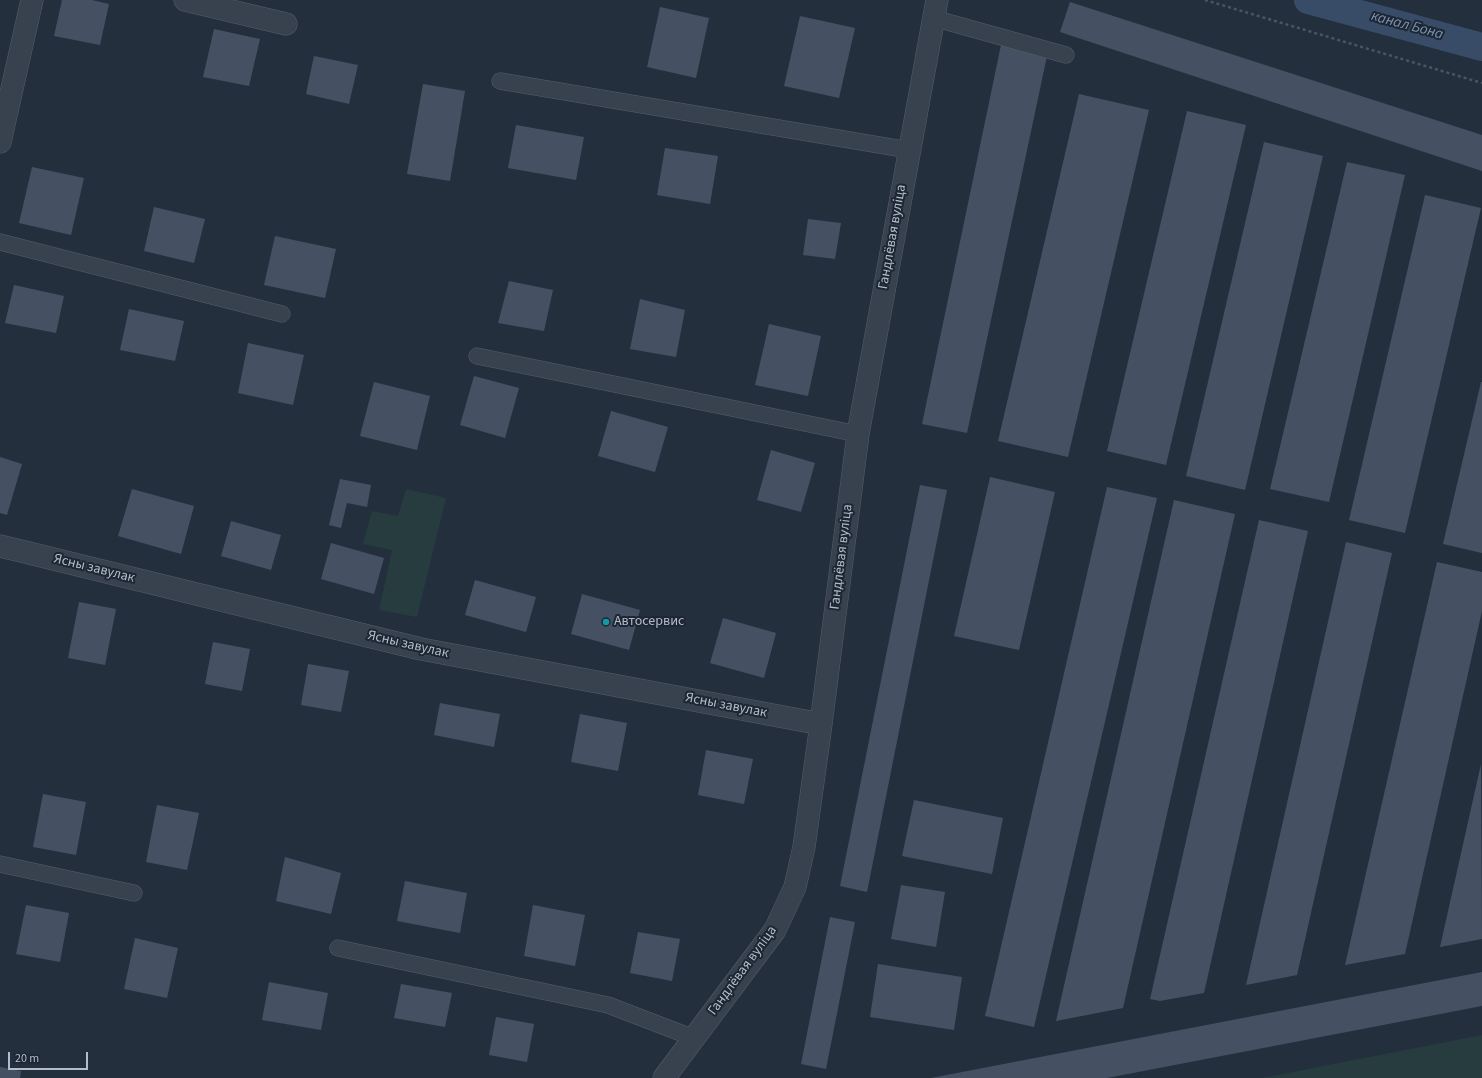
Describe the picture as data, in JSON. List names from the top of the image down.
{
  "streets": {
    "street": ["Гандлёвая вуліца", "Ясны завулак"]
  },
  "crossings": [
    ["Гандлёвая вуліца", "Ясны завулак"]
  ],
  "water": ["канал Бона"],
  "places": ["Автосервис"],
  "scale_bar": "20 m"
}
